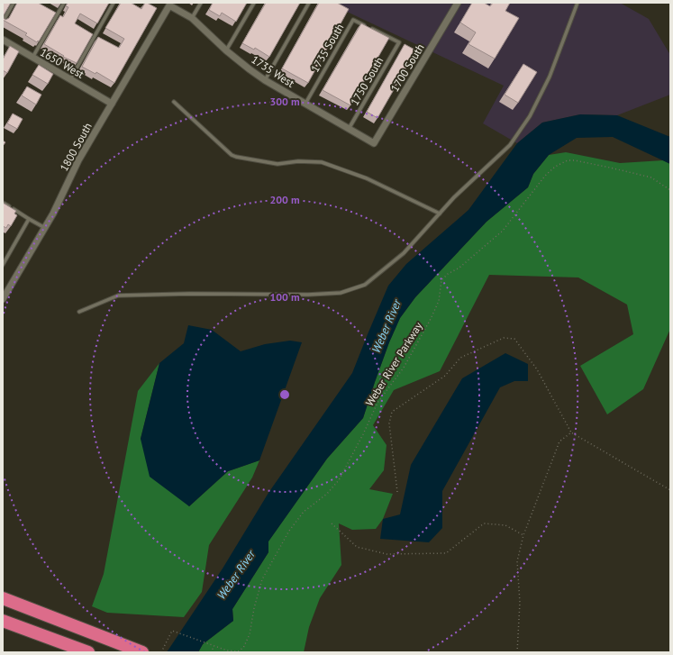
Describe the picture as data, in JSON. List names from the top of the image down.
{
  "streets": {
    "street": [
      "1650 West",
      "1700 South",
      "1735 West",
      "1800 South"
    ],
    "lane": ["1735 South", "1750 South"],
    "path": ["Weber River Parkway"]
  },
  "crossings": [
    ["1735 South", "1735 West"],
    ["1735 South", "1750 South"],
    ["1650 West", "1800 South"],
    ["1700 South", "1735 West"],
    ["1735 West", "1750 South"],
    ["1735 West", "1800 South"]
  ],
  "water": ["Weber River"],
  "rings": ["300 m", "200 m", "100 m"]
}
